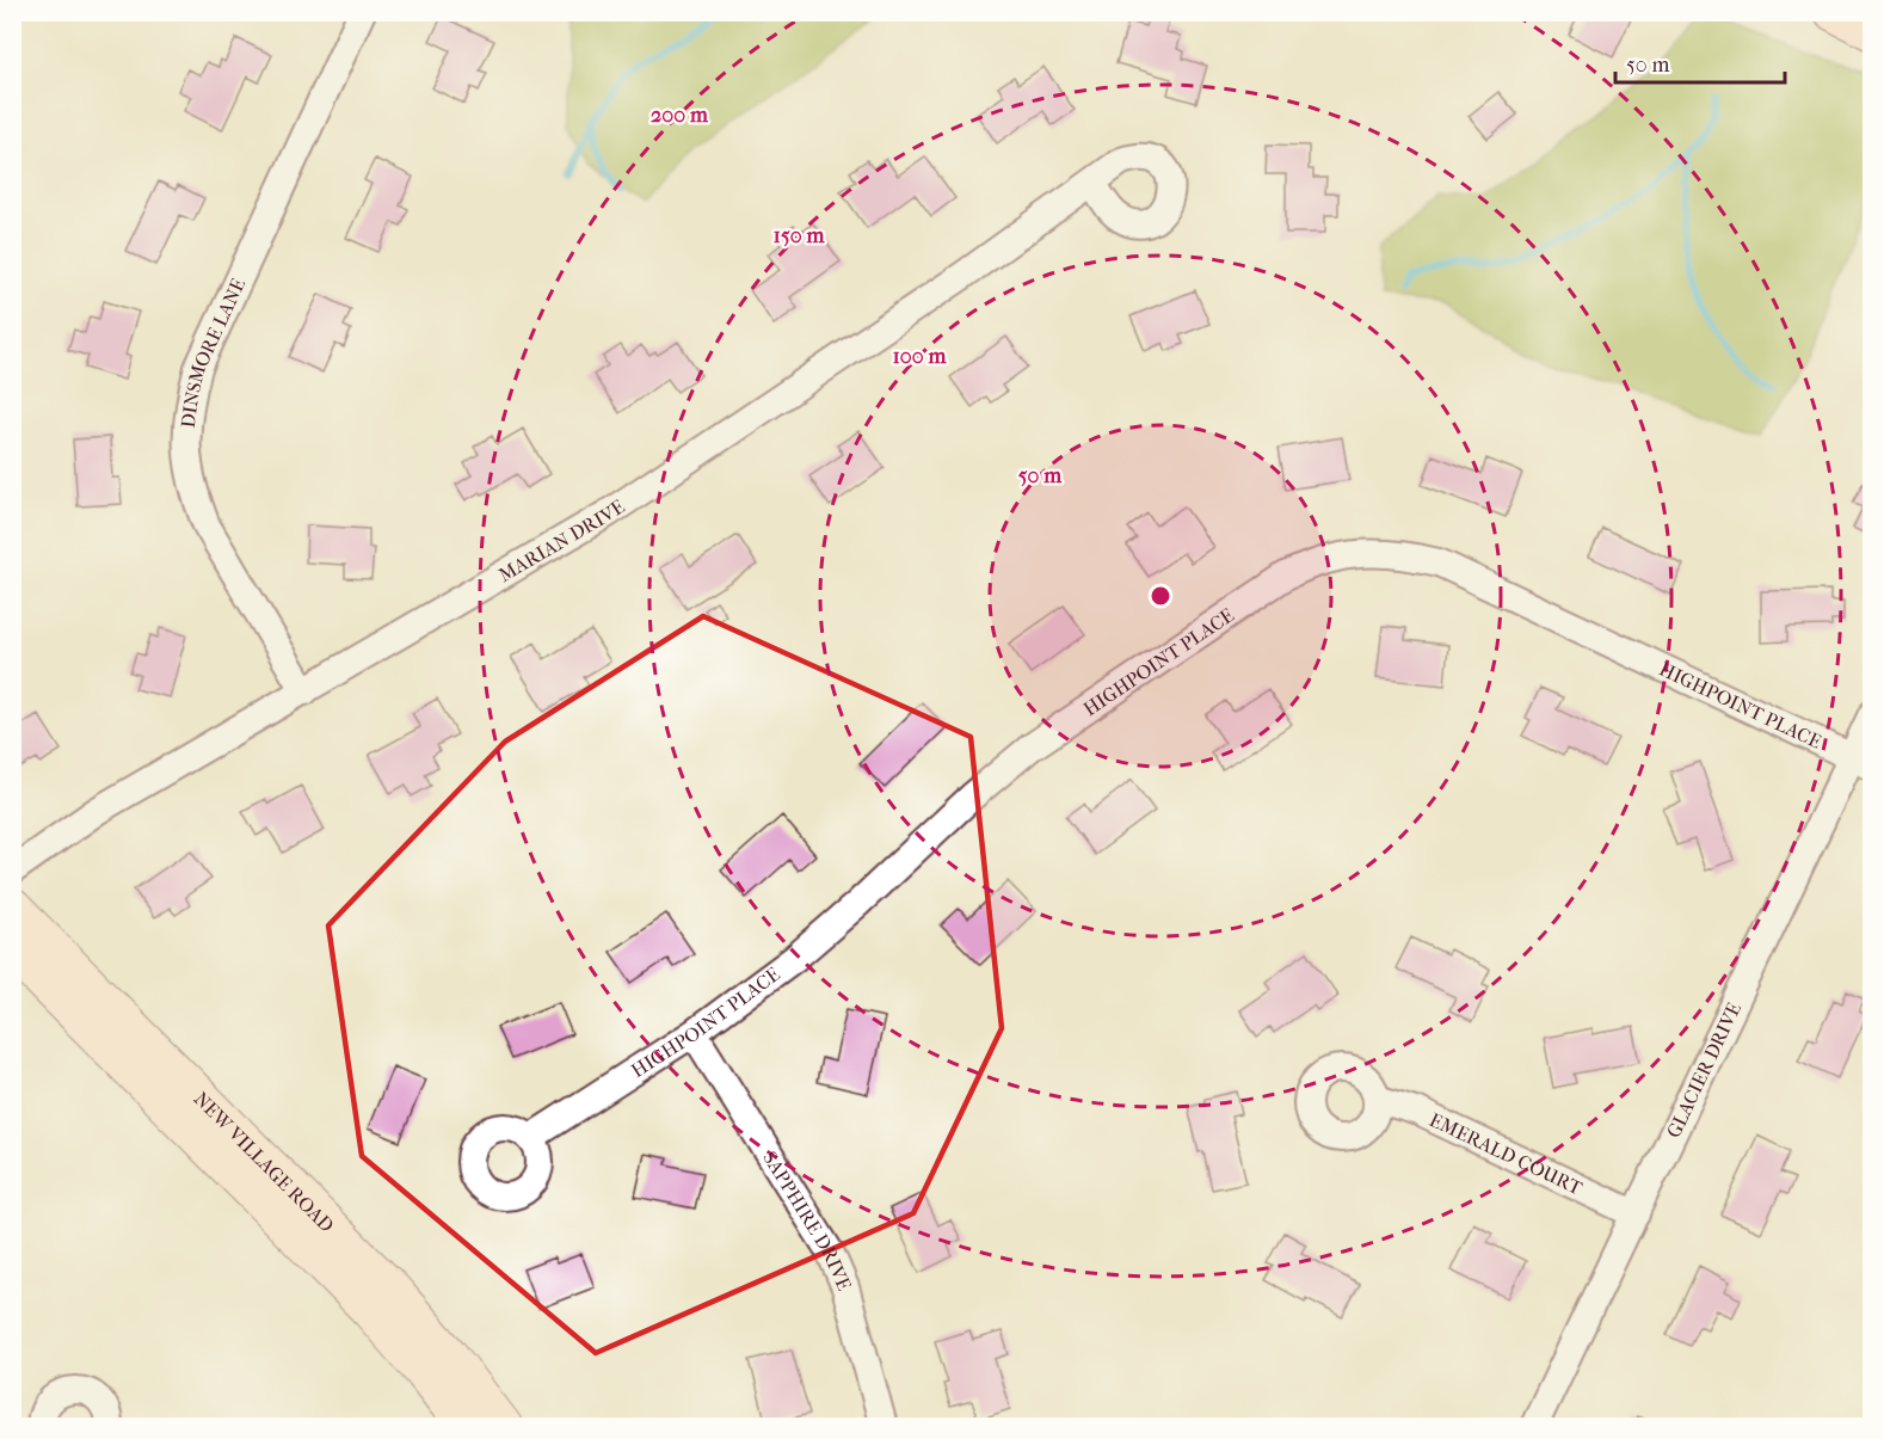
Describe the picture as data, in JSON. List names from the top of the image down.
{
  "streets": {
    "main road": ["NEW VILLAGE ROAD"],
    "street": [
      "DINSMORE LANE",
      "MARIAN DRIVE",
      "HIGHPOINT PLACE",
      "GLACIER DRIVE",
      "EMERALD COURT",
      "SAPPHIRE DRIVE"
    ]
  },
  "crossings": [
    ["DINSMORE LANE", "MARIAN DRIVE"],
    ["HIGHPOINT PLACE", "GLACIER DRIVE"],
    ["HIGHPOINT PLACE", "SAPPHIRE DRIVE"],
    ["GLACIER DRIVE", "EMERALD COURT"]
  ],
  "scale_bar": "50 m",
  "rings": [
    "200 m",
    "150 m",
    "100 m",
    "50 m"
  ]
}
